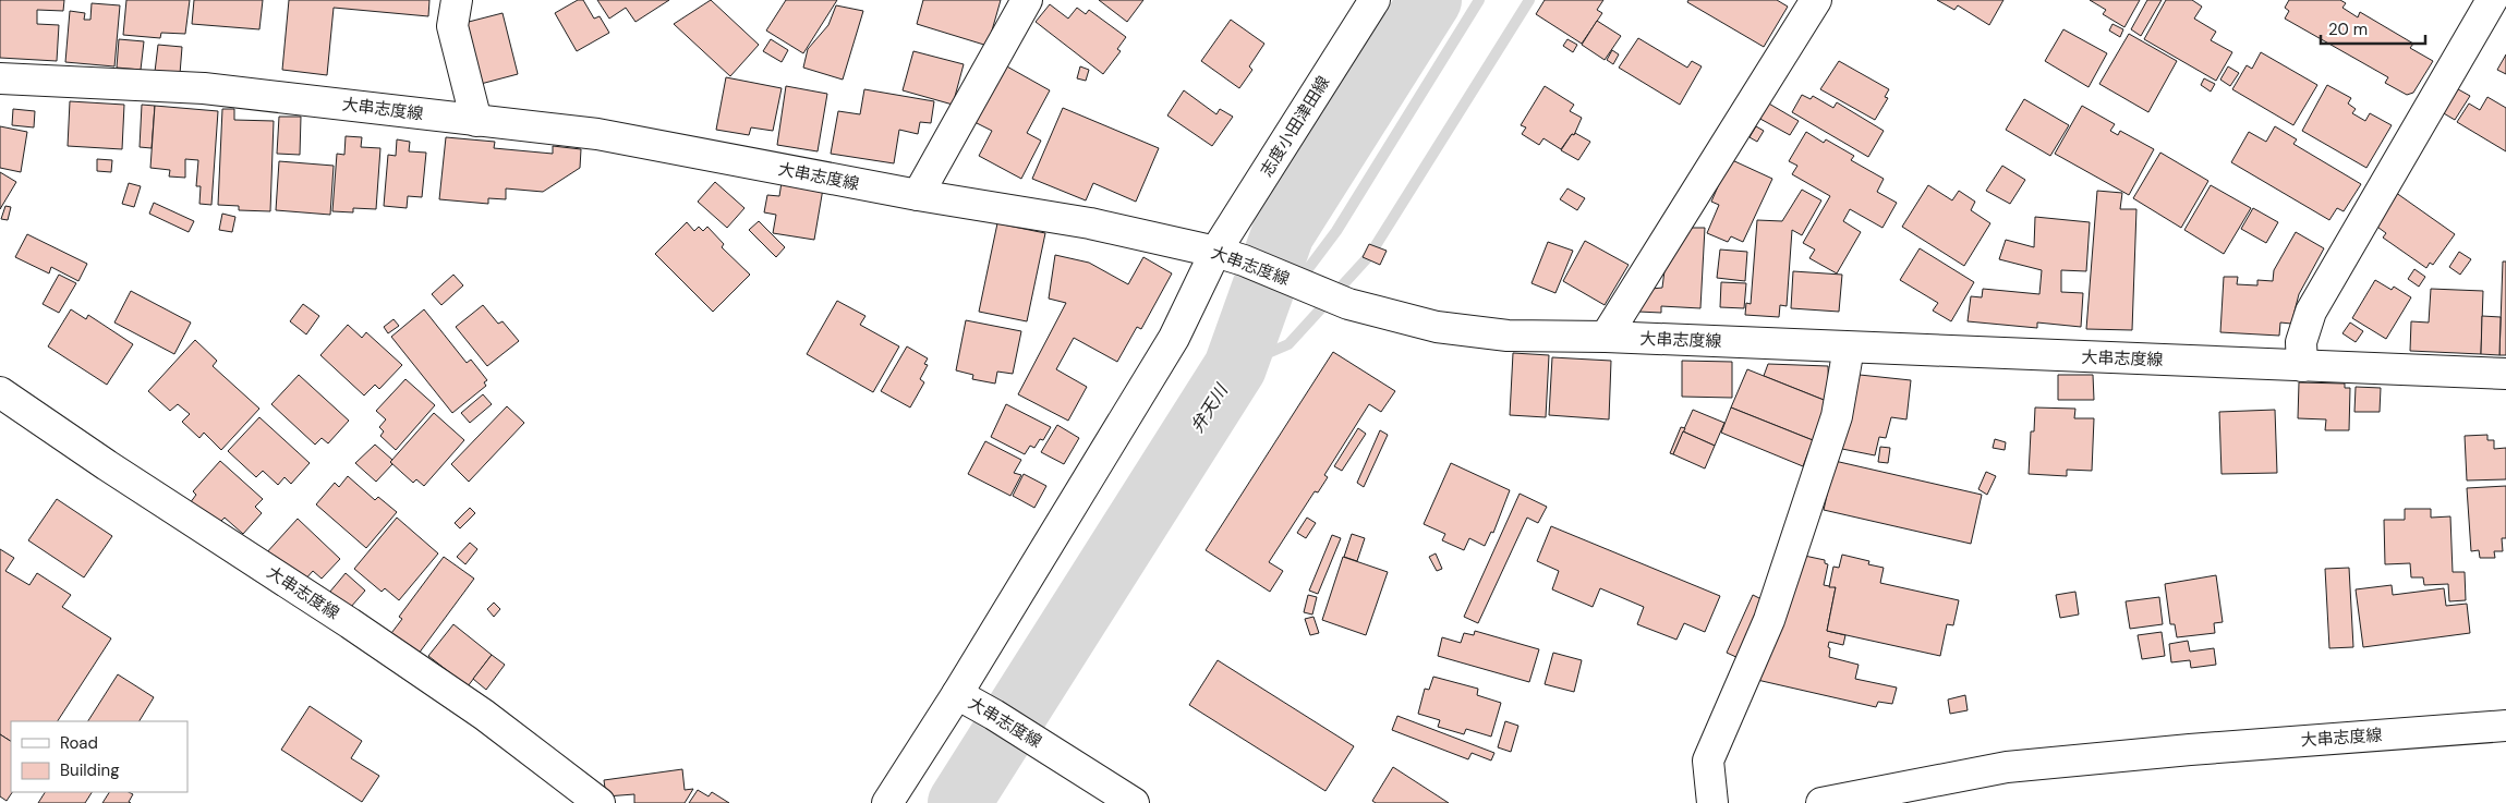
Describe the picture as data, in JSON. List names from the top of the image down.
{
  "streets": {
    "main road": ["大串志度線", "志度小田津田線"]
  },
  "crossings": [
    ["大串志度線", "志度小田津田線"]
  ],
  "water": ["弁天川"],
  "legend": ["Road", "Building"],
  "scale_bar": "20 m"
}
